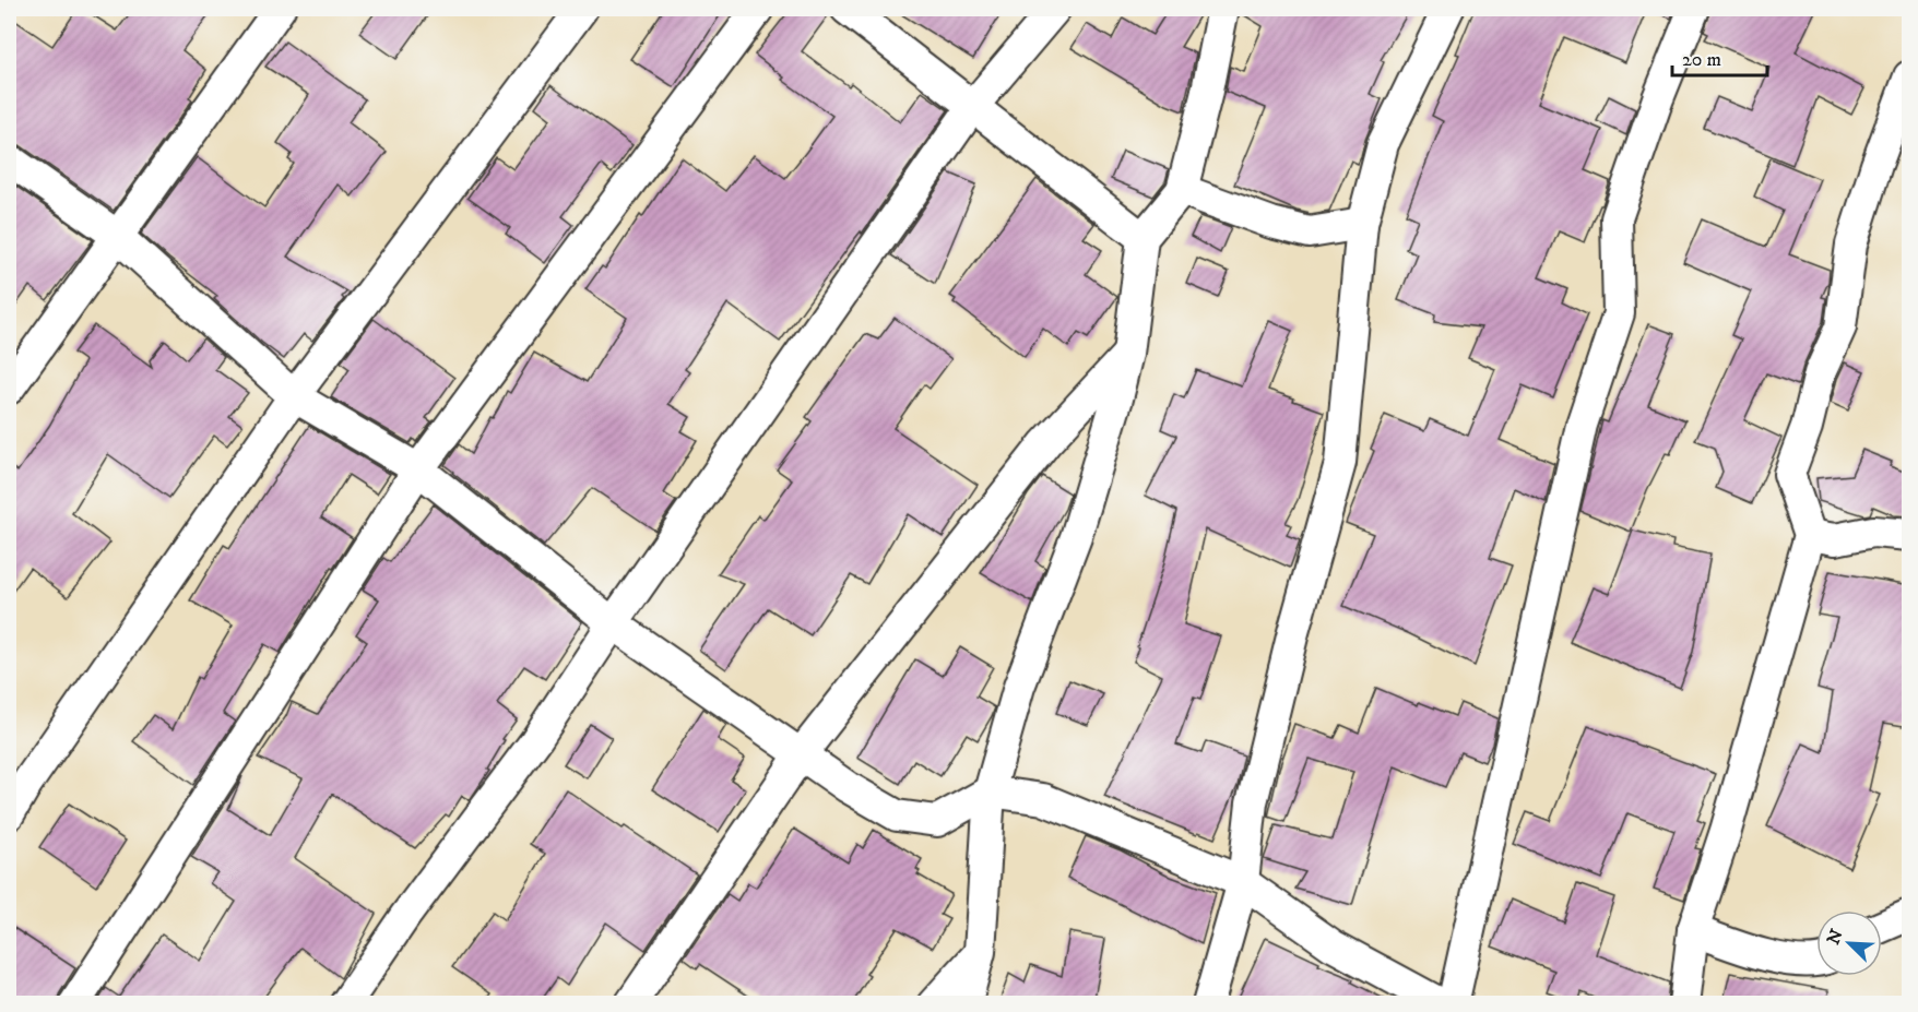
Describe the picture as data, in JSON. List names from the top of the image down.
{
  "scale_bar": "20 m",
  "north": "top left"
}
